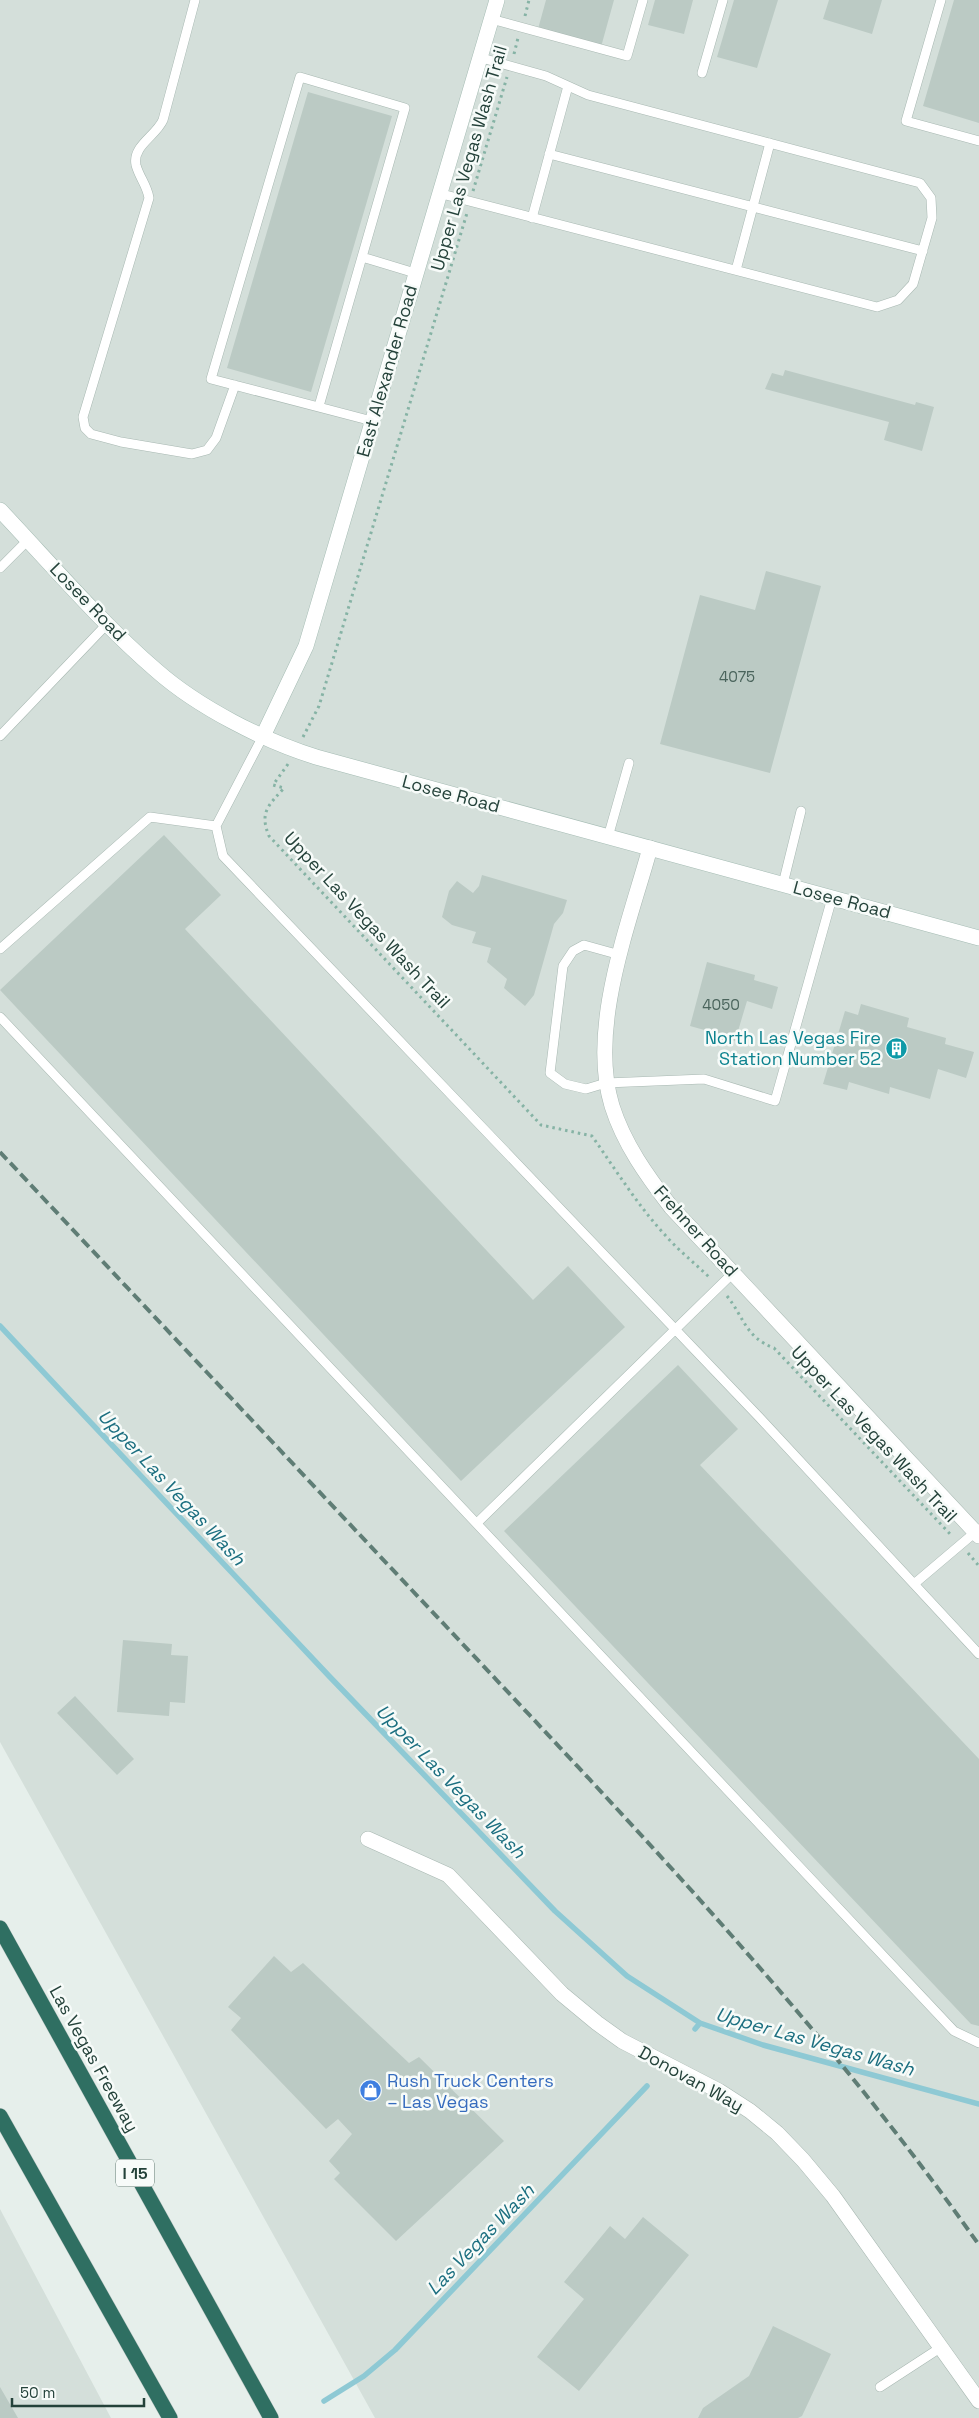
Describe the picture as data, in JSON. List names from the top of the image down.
{
  "streets": {
    "highway": ["Las Vegas Freeway", "I 15"],
    "street": [
      "East Alexander Road",
      "Losee Road",
      "Frehner Road",
      "Donovan Way"
    ],
    "path": ["Upper Las Vegas Wash Trail"]
  },
  "crossings": [
    ["Upper Las Vegas Wash Trail", "Losee Road"],
    ["East Alexander Road", "Losee Road"],
    ["Losee Road", "Frehner Road"]
  ],
  "water": ["Upper Las Vegas Wash", "Las Vegas Wash"],
  "places": {
    "building": ["North Las Vegas Fire Station Number 52"],
    "shop": ["Rush Truck Centers – Las Vegas"]
  },
  "house_numbers": ["4075", "4050"],
  "scale_bar": "50 m"
}
